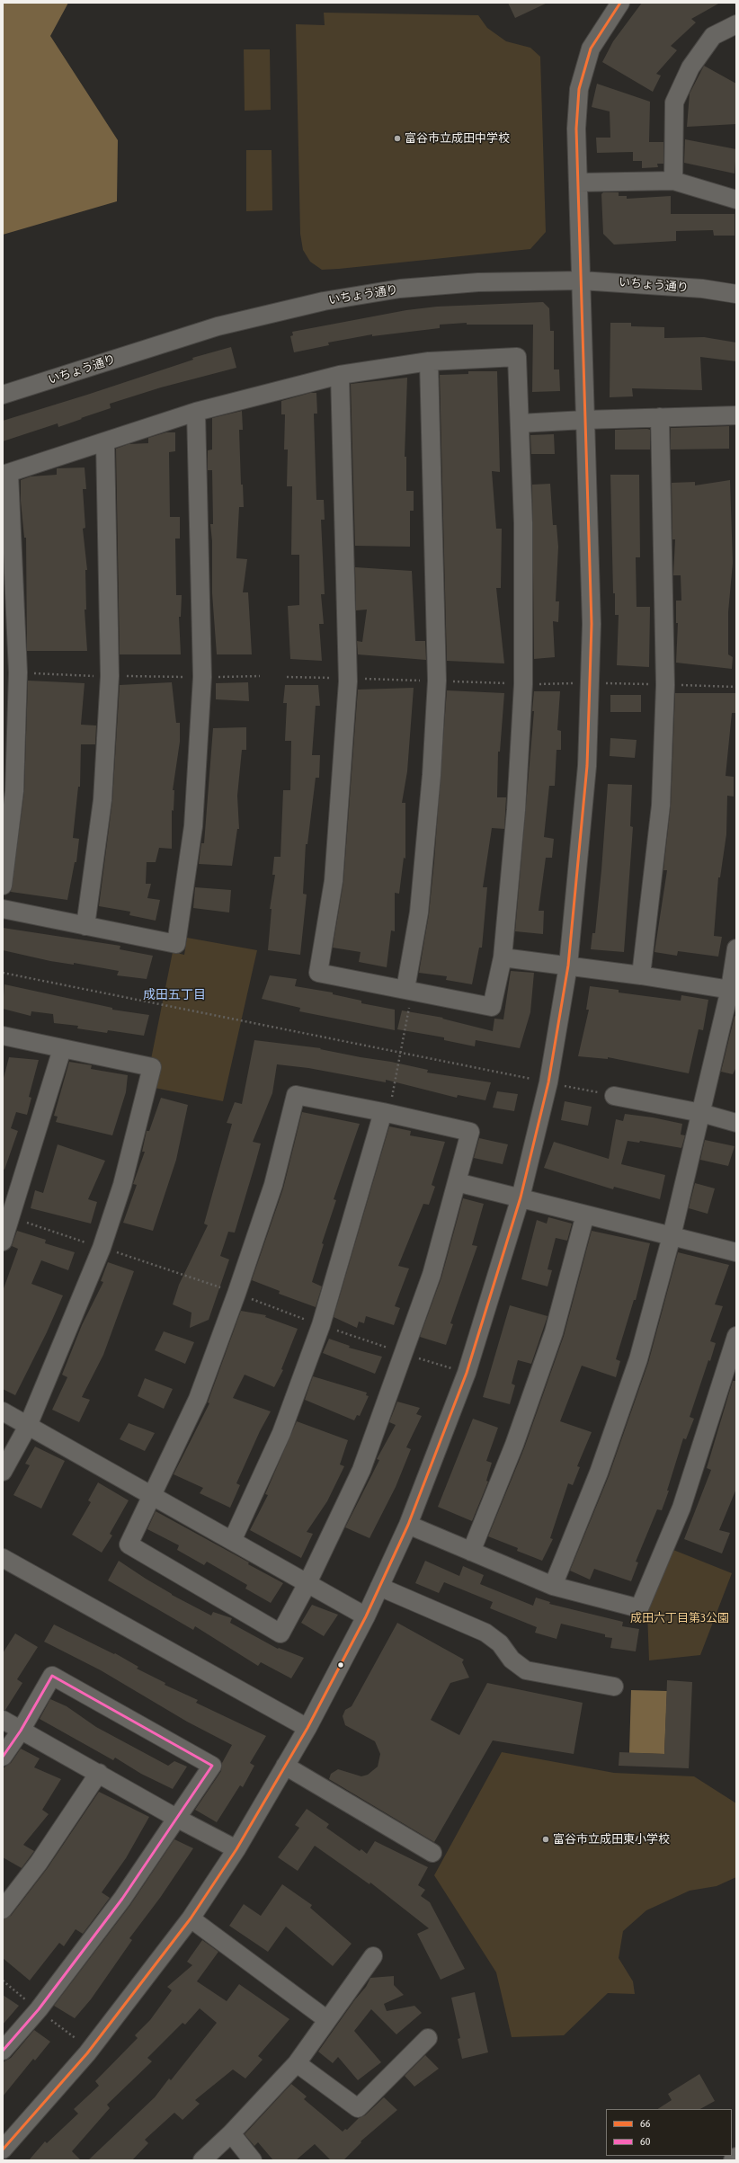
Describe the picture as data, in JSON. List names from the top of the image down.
{
  "streets": {
    "street": ["いちょう通り"]
  },
  "districts": ["成田五丁目"],
  "parks": ["成田六丁目第3公園"],
  "places": ["富谷市立成田中学校", "富谷市立成田東小学校"],
  "lines": ["transit line 66", "transit line 60"],
  "legend": ["66", "60"]
}
